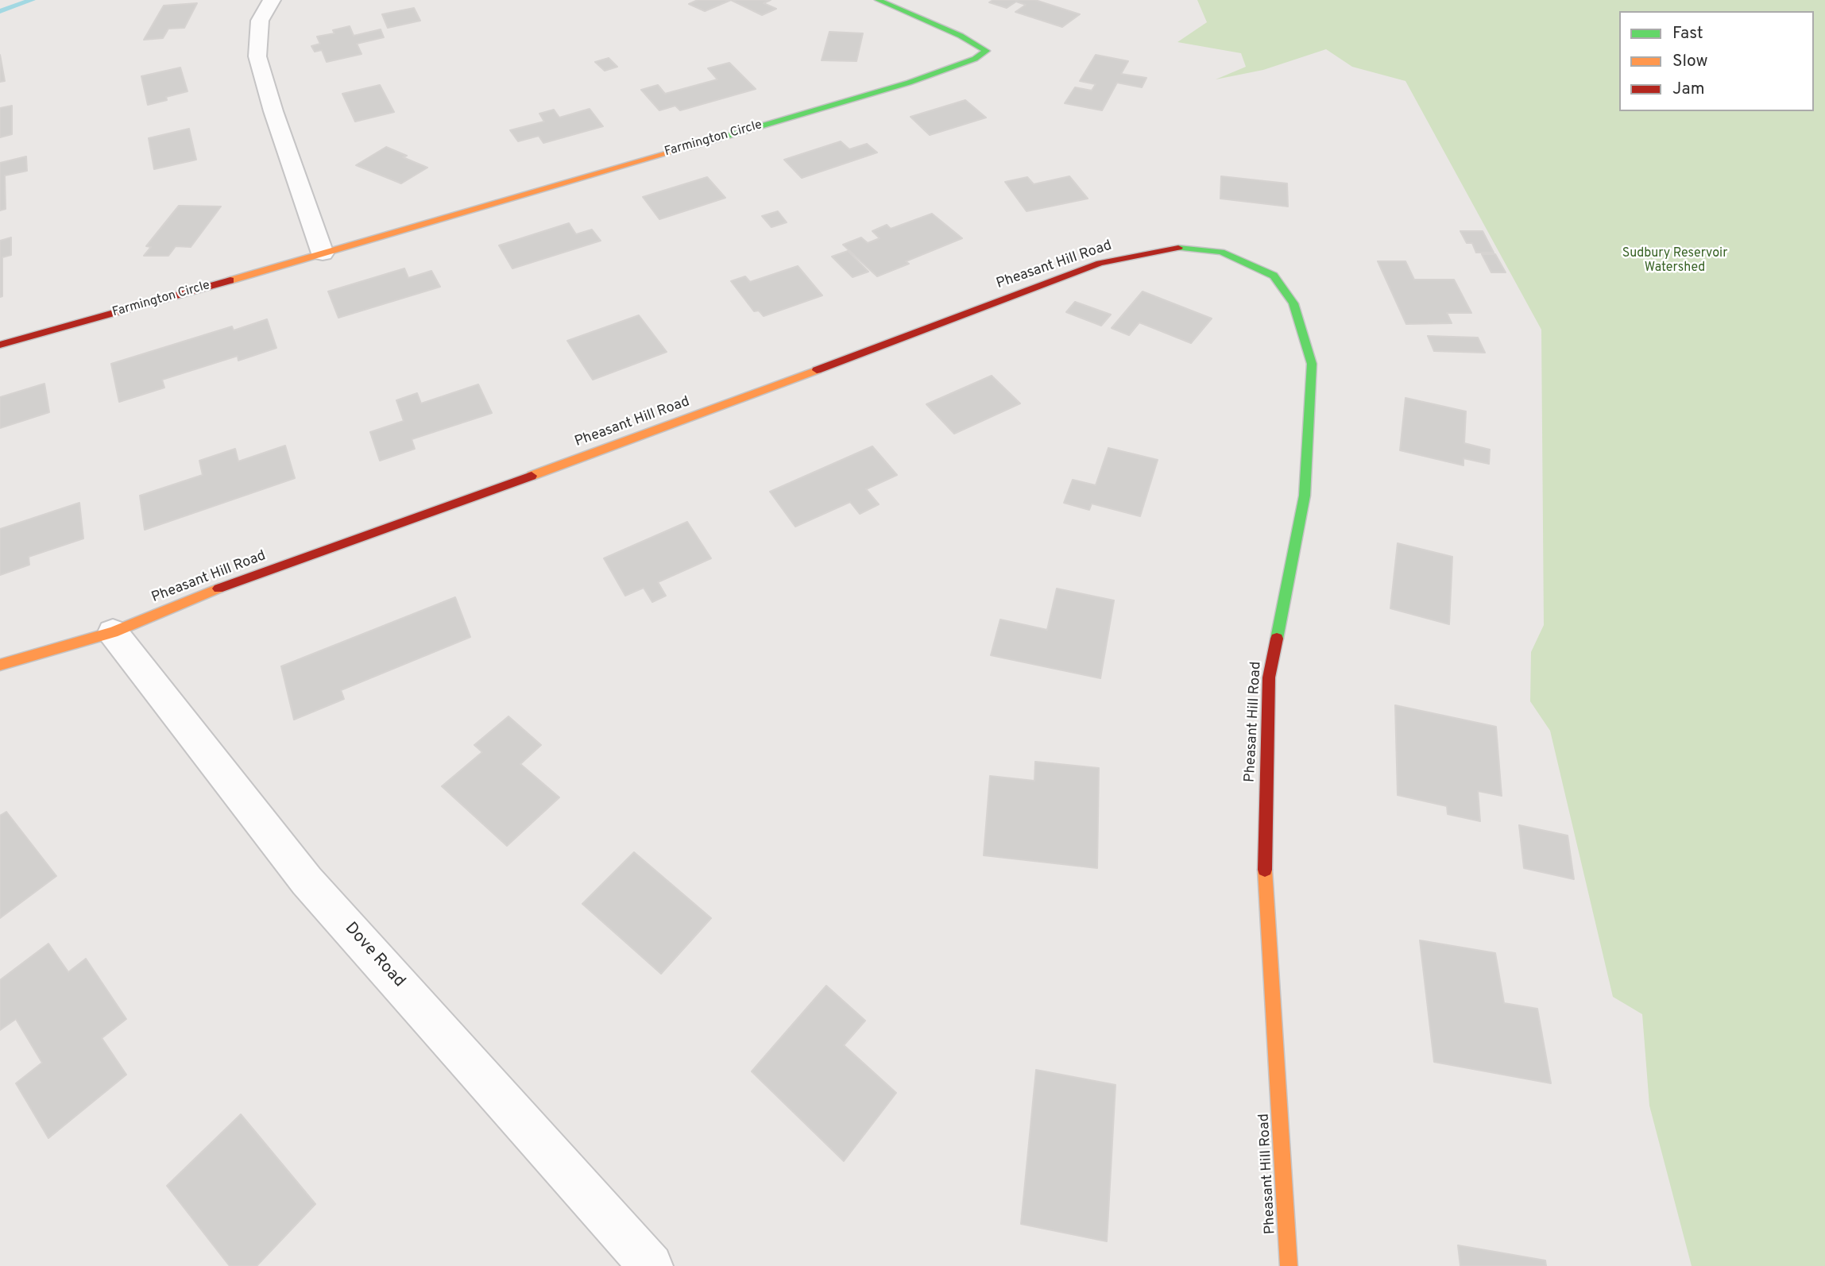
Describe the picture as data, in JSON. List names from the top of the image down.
{
  "streets": {
    "street": ["Farmington Circle", "Pheasant Hill Road", "Dove Road"]
  },
  "crossings": [
    ["Pheasant Hill Road", "Dove Road"]
  ],
  "parks": ["Sudbury Reservoir Watershed"],
  "legend": ["Fast", "Slow", "Jam"]
}
